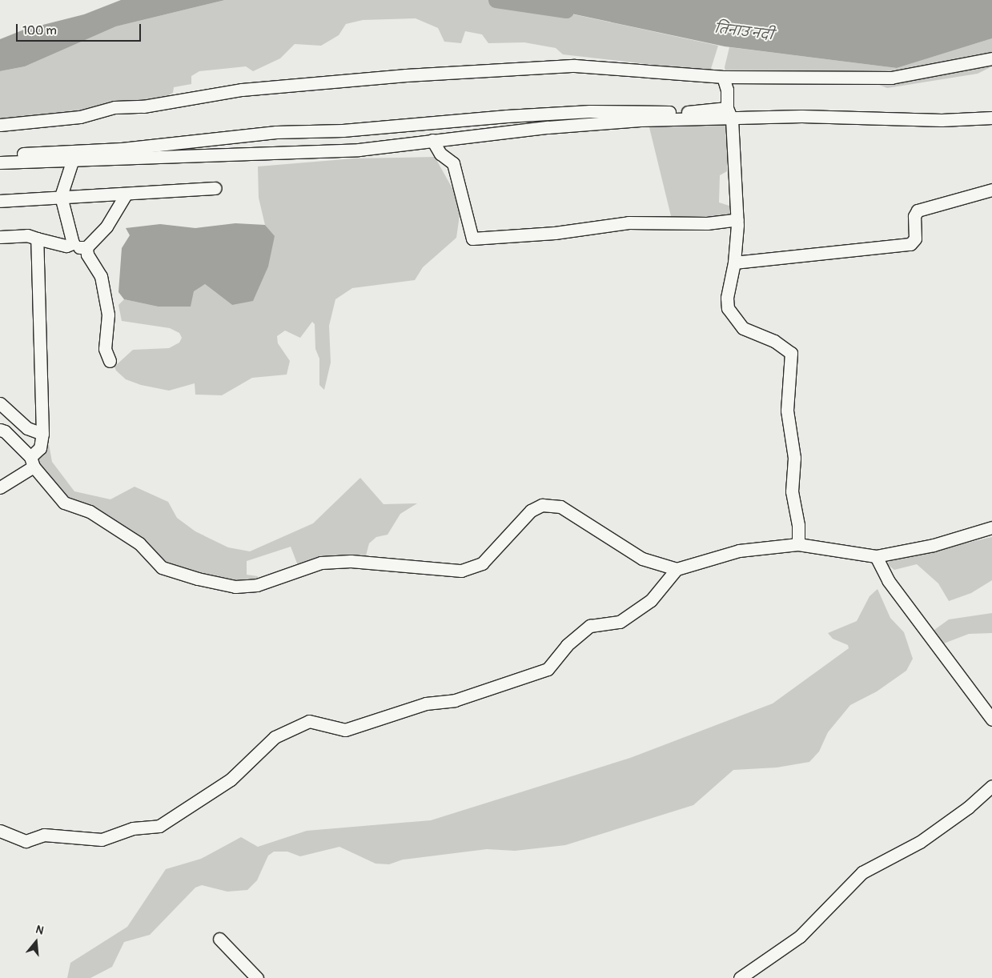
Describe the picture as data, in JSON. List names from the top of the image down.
{
  "water": ["तिनाउ नदी"],
  "scale_bar": "100 m",
  "north": "top"
}
